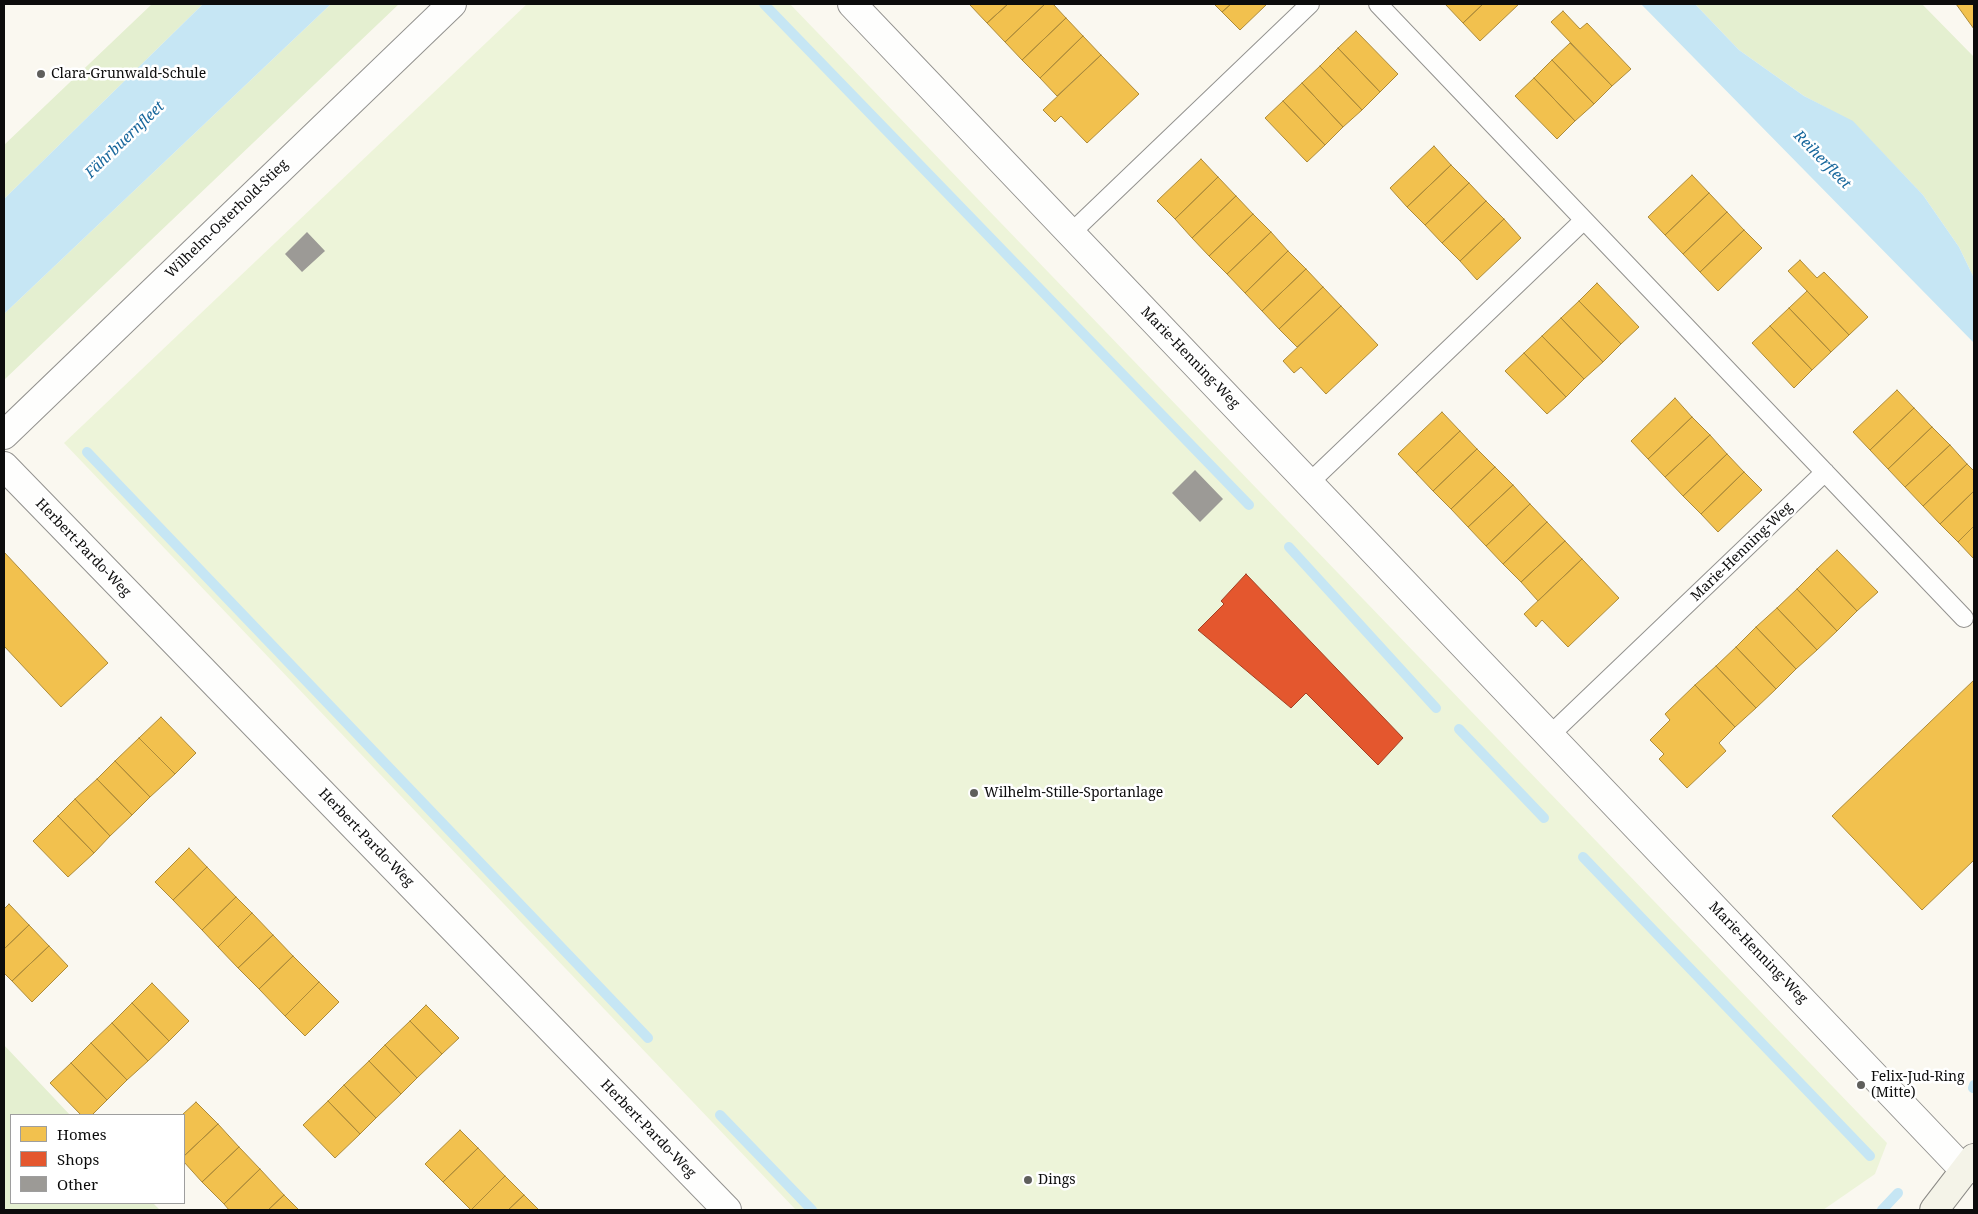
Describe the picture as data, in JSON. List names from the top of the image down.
{
  "streets": {
    "street": ["Wilhelm-Osterhold-Stieg", "Marie-Henning-Weg", "Herbert-Pardo-Weg"]
  },
  "water": ["Fährbuernfleet", "Reiherfleet"],
  "places": [
    "Clara-Grunwald-Schule",
    "Wilhelm-Stille-Sportanlage",
    "Felix-Jud-Ring (Mitte)",
    "Dings"
  ],
  "legend": ["Homes", "Shops", "Other"]
}
